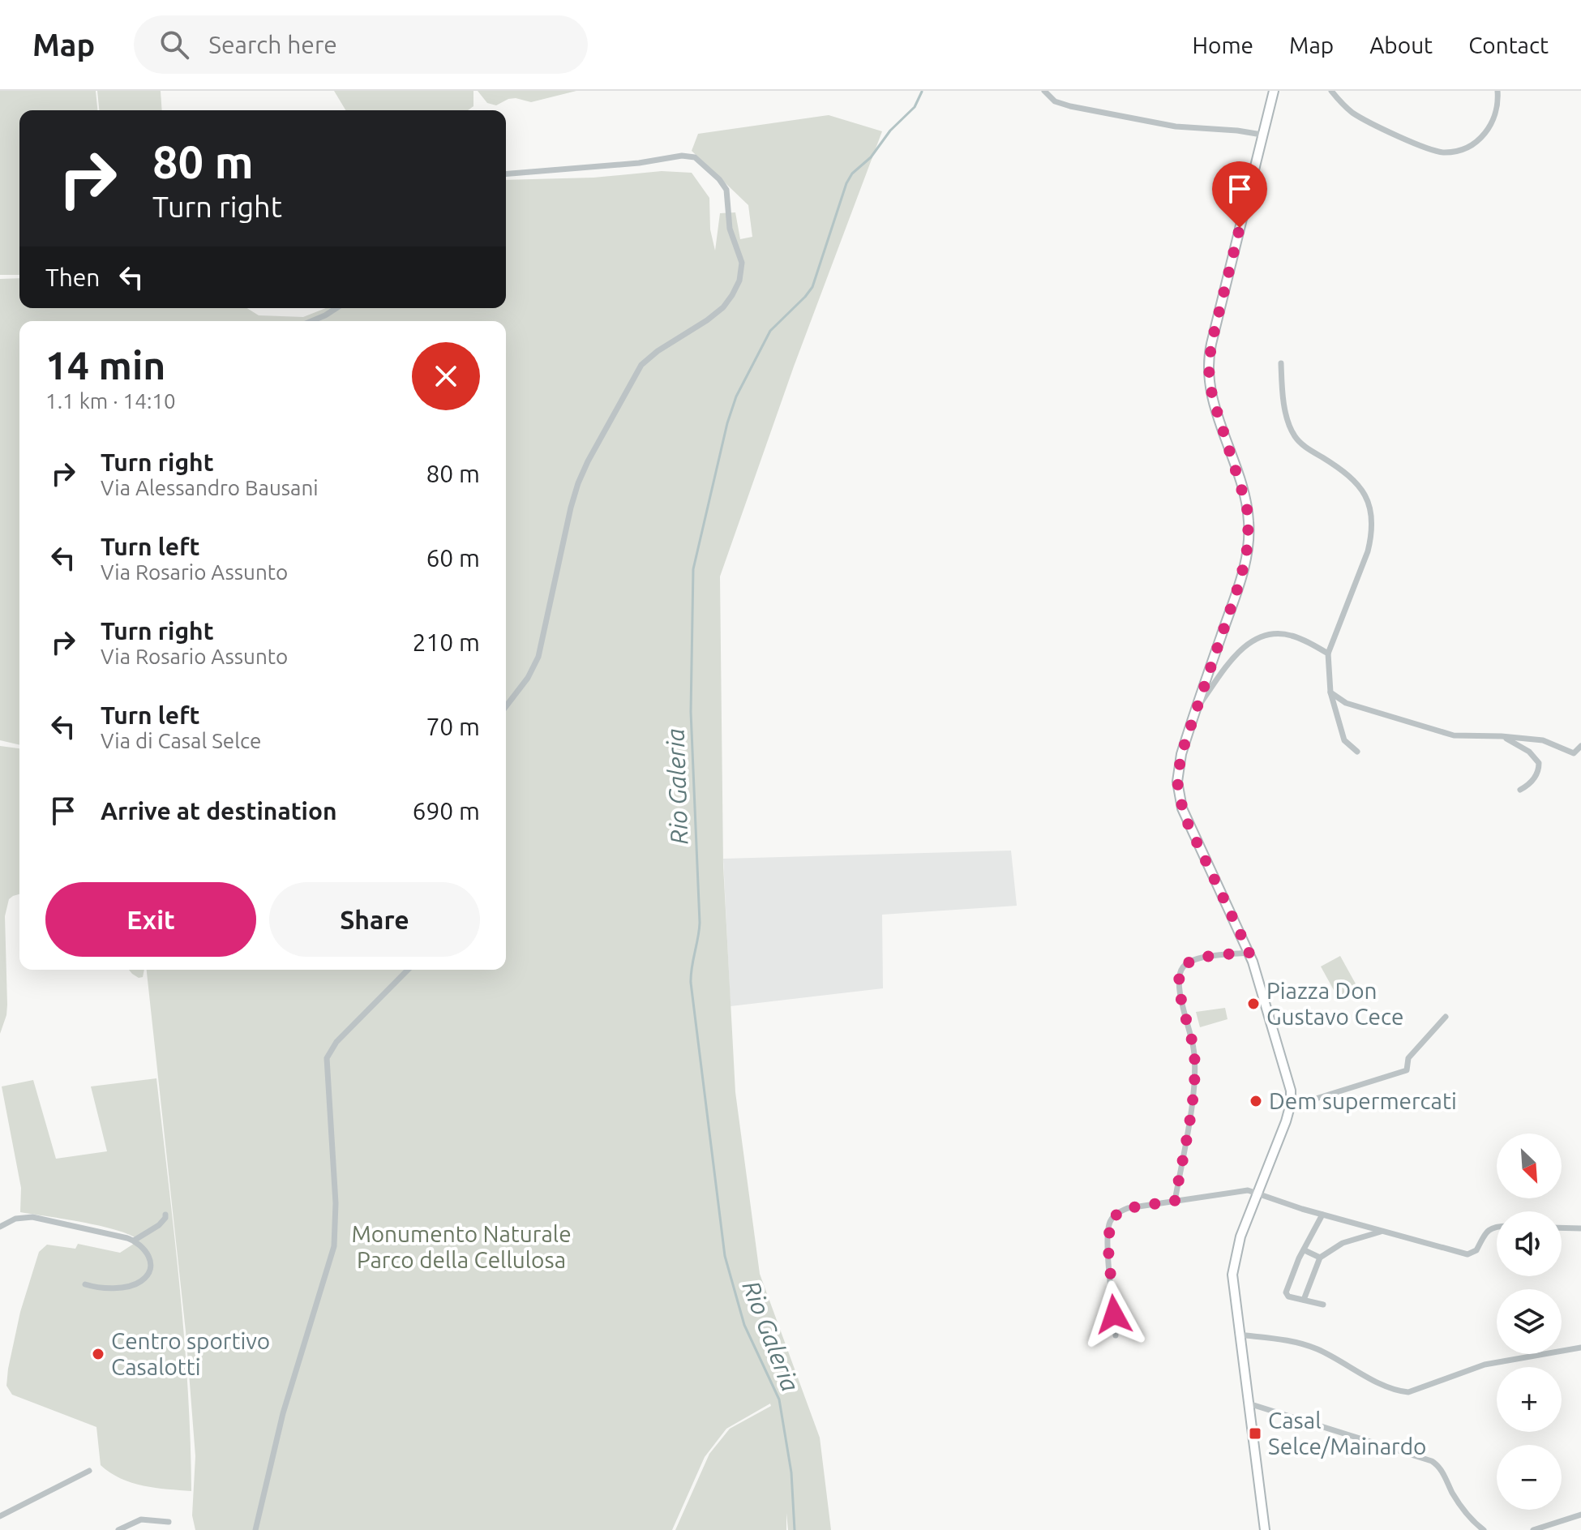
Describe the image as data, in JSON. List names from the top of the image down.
{
  "water": ["Rio Galeria"],
  "parks": ["Monumento Naturale Parco della Cellulosa"],
  "places": {
    "other": ["Piazza Don Gustavo Cece", "Dem supermercati", "Centro sportivo Casalotti"],
    "transit": ["Casal Selce/Mainardo"]
  },
  "north": "bottom right",
  "page": {
    "header": "Map",
    "search": "Search here",
    "nav": [
      "Home",
      "Map",
      "About",
      "Contact"
    ],
    "turn": ["80 m", "Turn right"],
    "then": "Then",
    "heading": ["14 min", "1.1 km · 14:10"],
    "list": [
      {
        "name": "Turn right",
        "note": "Via Alessandro Bausani",
        "value": "80 m"
      },
      {
        "name": "Turn left",
        "note": "Via Rosario Assunto",
        "value": "60 m"
      },
      {
        "name": "Turn right",
        "note": "Via Rosario Assunto",
        "value": "210 m"
      },
      {
        "name": "Turn left",
        "note": "Via di Casal Selce",
        "value": "70 m"
      },
      {
        "name": "Arrive at destination",
        "value": "690 m"
      }
    ],
    "buttons": ["Exit", "Share"],
    "map_buttons": ["+", "−"]
  }
}
